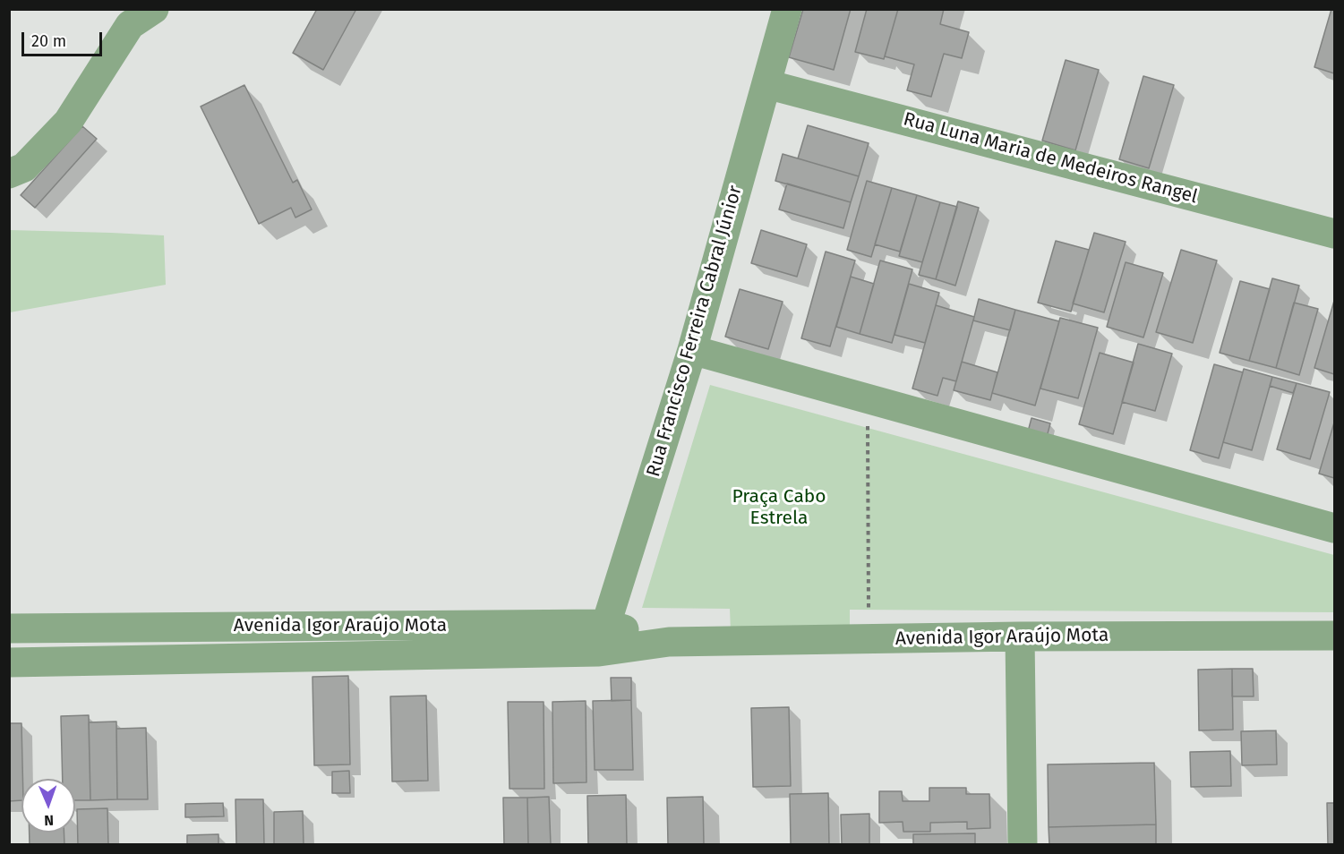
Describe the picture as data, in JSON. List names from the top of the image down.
{
  "streets": {
    "street": ["Rua Luna Maria de Medeiros Rangel", "Rua Francisco Ferreira Cabral Júnior", "Avenida Igor Araújo Mota"]
  },
  "crossings": [
    ["Rua Luna Maria de Medeiros Rangel", "Rua Francisco Ferreira Cabral Júnior"],
    ["Rua Francisco Ferreira Cabral Júnior", "Avenida Igor Araújo Mota"]
  ],
  "parks": ["Praça Cabo Estrela"],
  "scale_bar": "20 m",
  "north": "bottom"
}
